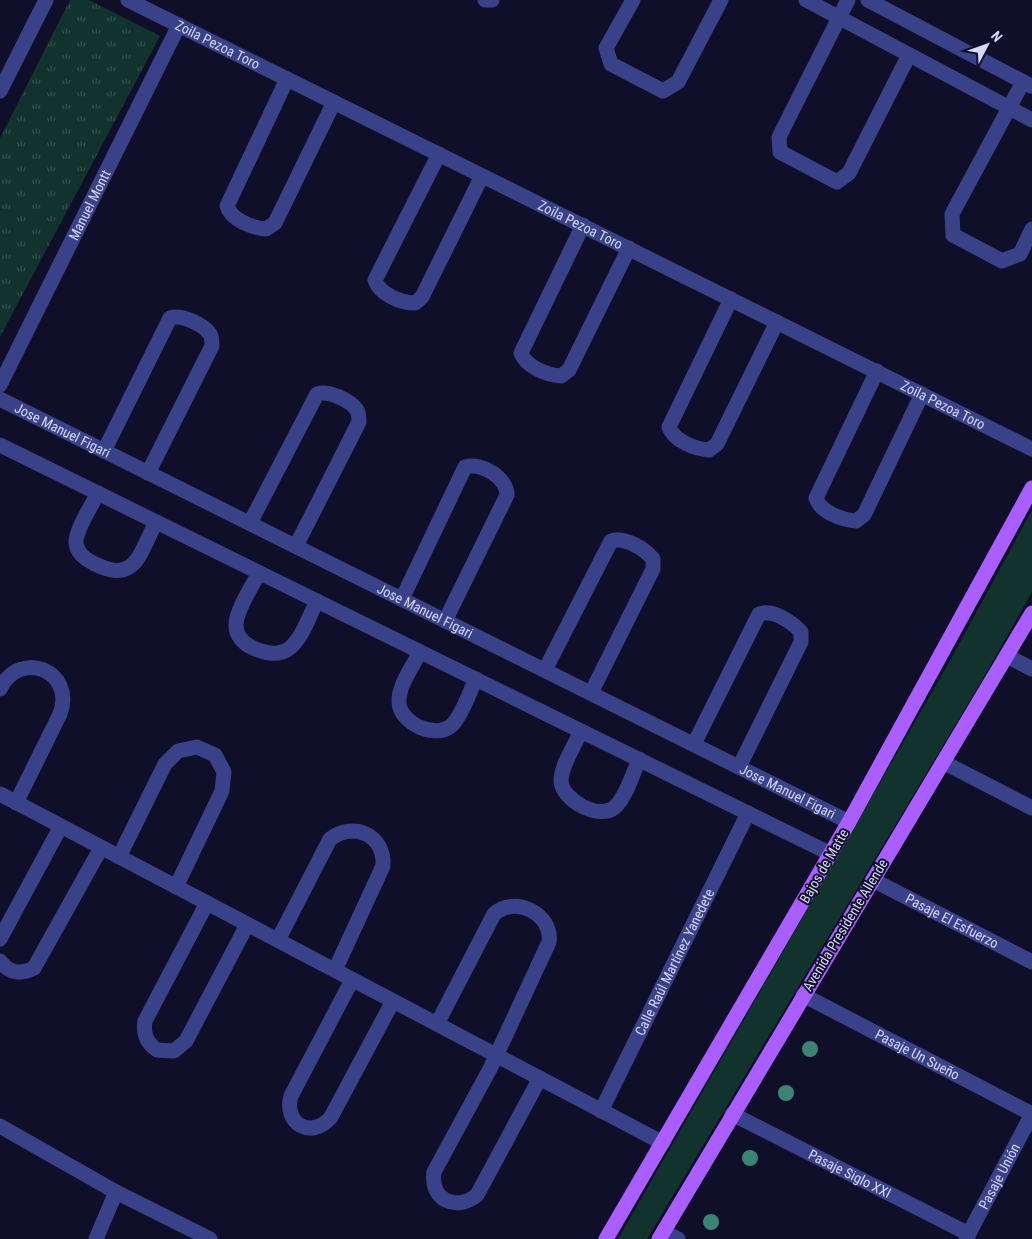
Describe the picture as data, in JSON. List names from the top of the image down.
{
  "streets": {
    "main road": ["Bajos de Matte", "Avenida Presidente Allende"],
    "street": [
      "Zoila Pezoa Toro",
      "Manuel Montt",
      "Jose Manuel Figari",
      "Pasaje El Esfuerzo",
      "Calle Raúl Martínez Yanedete",
      "Pasaje Un Sueño",
      "Pasaje Siglo XXI",
      "Pasaje Unión"
    ]
  },
  "crossings": [
    ["Zoila Pezoa Toro", "Manuel Montt"],
    ["Jose Manuel Figari", "Bajos de Matte"],
    ["Pasaje El Esfuerzo", "Avenida Presidente Allende"],
    ["Avenida Presidente Allende", "Pasaje Un Sueño"],
    ["Avenida Presidente Allende", "Pasaje Siglo XXI"],
    ["Pasaje Un Sueño", "Pasaje Unión"],
    ["Pasaje Siglo XXI", "Pasaje Unión"]
  ],
  "north": "top right"
}
